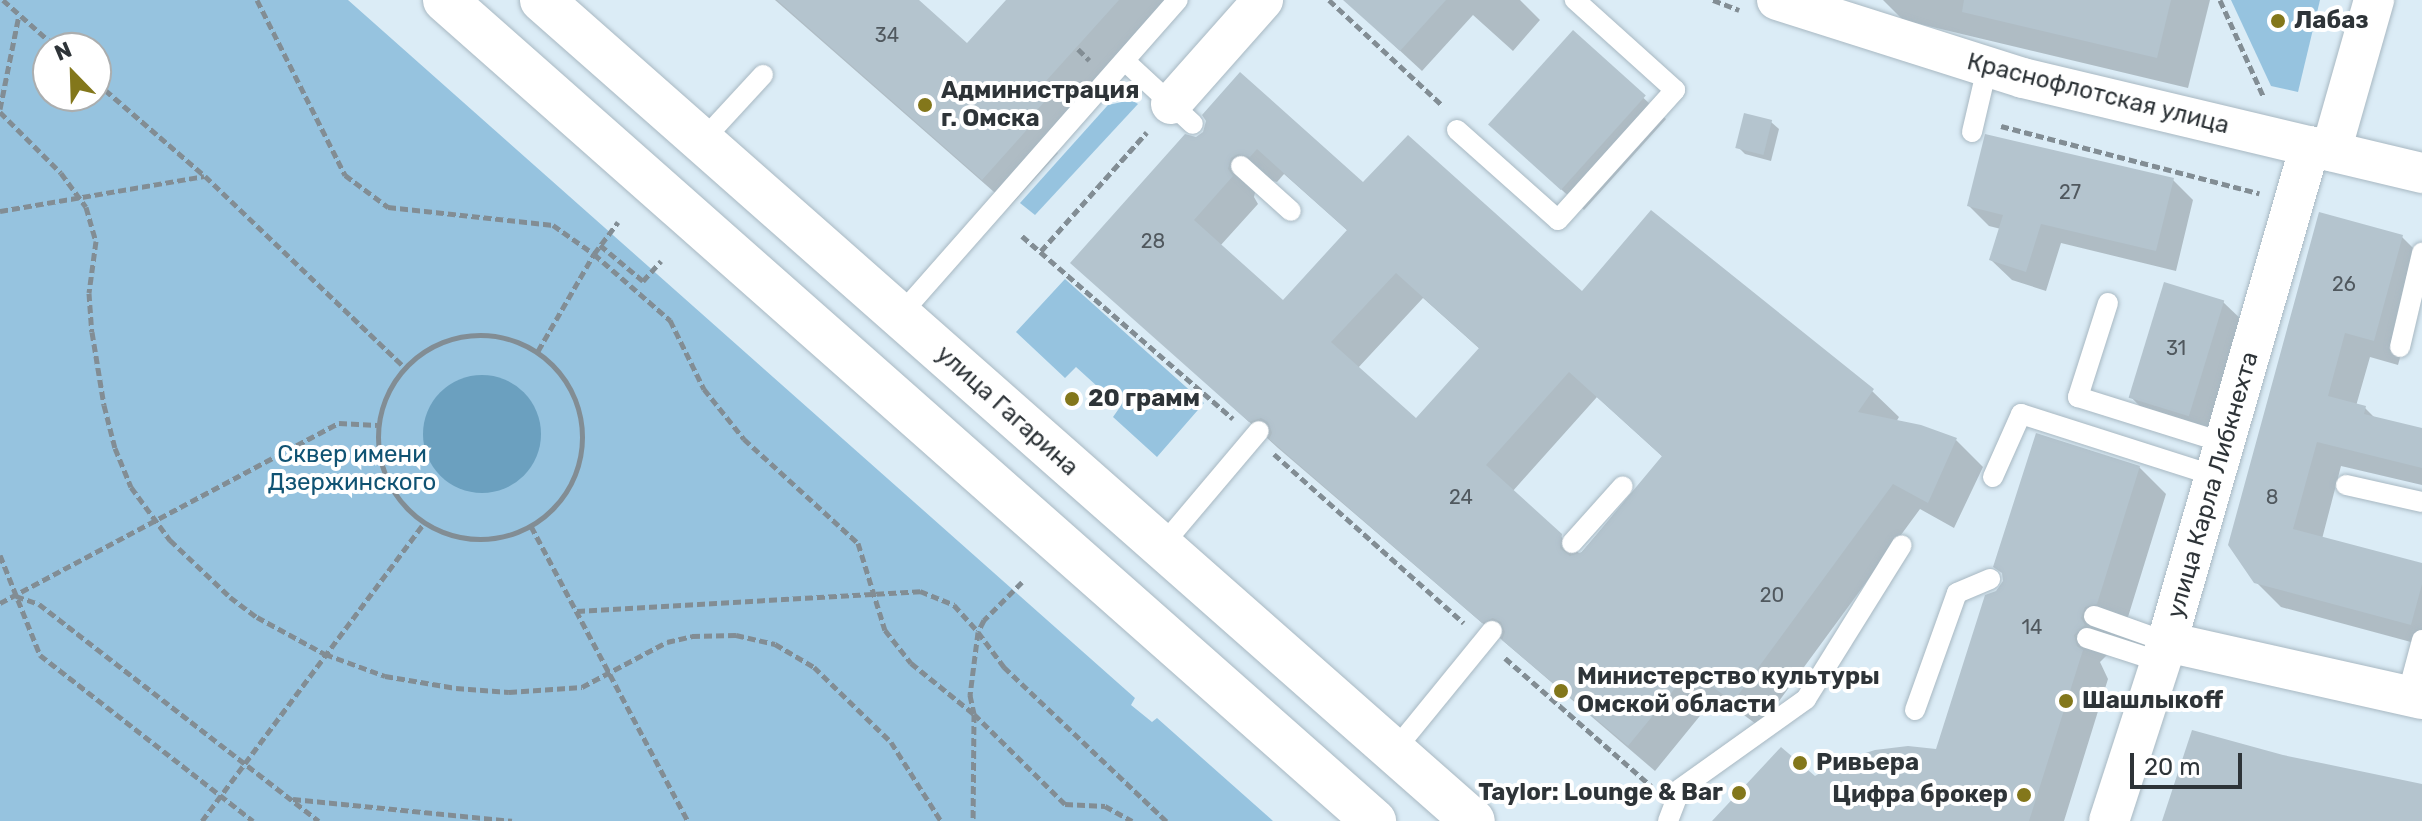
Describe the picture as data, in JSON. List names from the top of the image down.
{
  "streets": {
    "main road": ["улица Гагарина"],
    "street": ["Краснофлотская улица", "улица Карла Либкнехта"]
  },
  "crossings": [
    ["Краснофлотская улица", "улица Карла Либкнехта"]
  ],
  "parks": ["Сквер имени Дзержинского"],
  "places": [
    "Лабаз",
    "Администрация г. Омска",
    "20 грамм",
    "Министерство культуры Омской области",
    "Шашлыкoff",
    "Ривьера",
    "Taylor: Lounge & Bar",
    "Цифра брокер"
  ],
  "house_numbers": [
    "34",
    "27",
    "28",
    "26",
    "31",
    "24",
    "8",
    "20",
    "14"
  ],
  "scale_bar": "20 m",
  "north": "top left"
}
